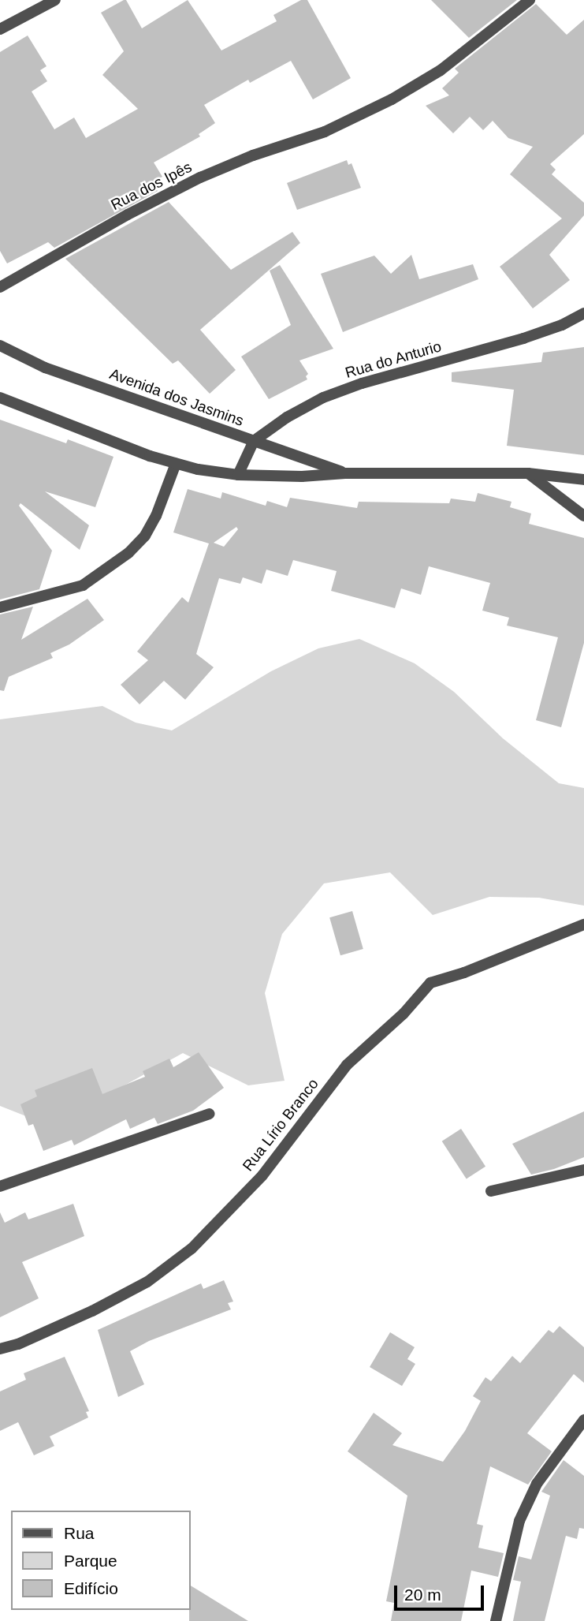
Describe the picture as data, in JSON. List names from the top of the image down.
{
  "streets": {
    "street": [
      "Rua dos Ipês",
      "Rua do Anturio",
      "Avenida dos Jasmins",
      "Rua Lírio Branco"
    ]
  },
  "crossings": [
    ["Rua do Anturio", "Avenida dos Jasmins"]
  ],
  "legend": ["Rua", "Parque", "Edifício"],
  "scale_bar": "20 m"
}
